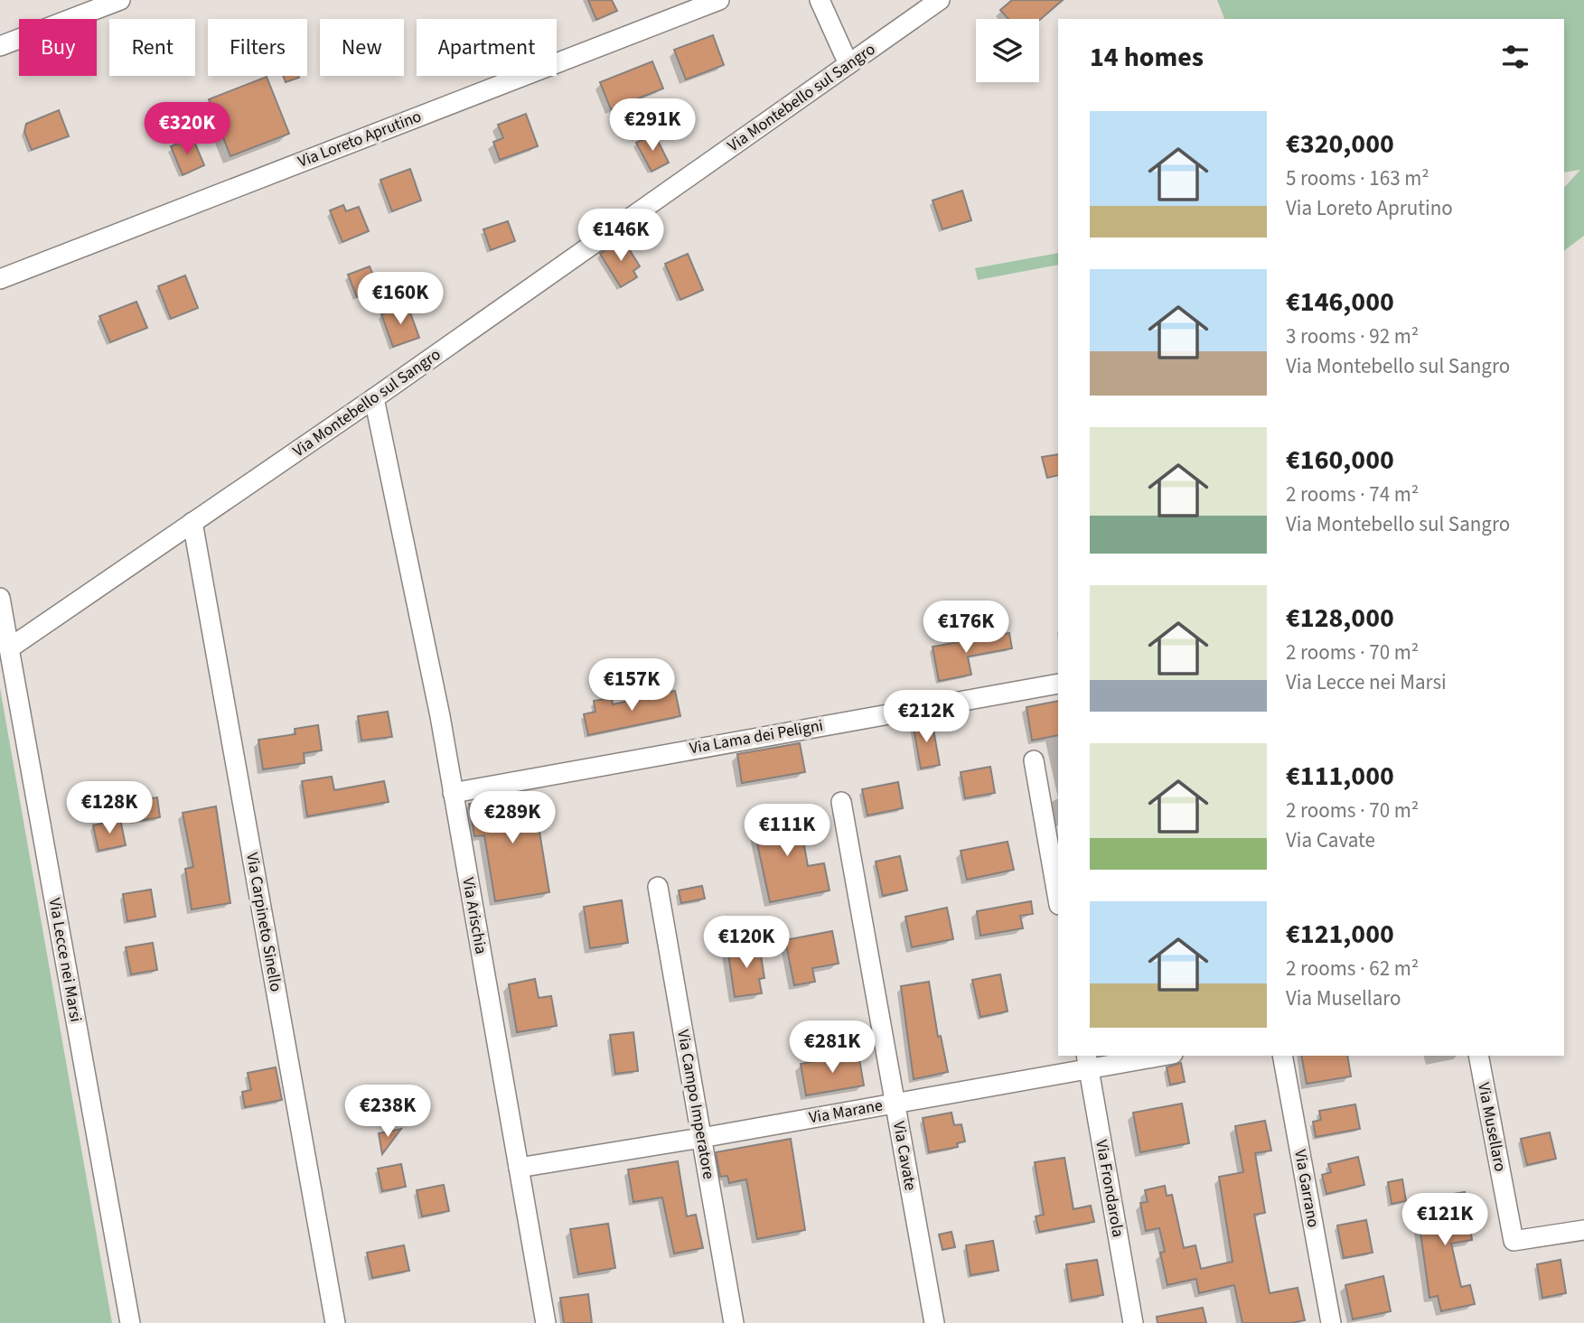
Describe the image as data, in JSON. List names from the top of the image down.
{
  "streets": {
    "street": [
      "Via Montebello sul Sangro",
      "Via Loreto Aprutino",
      "Via Lama dei Peligni",
      "Via Arischia",
      "Via Carpineto Sinello",
      "Via Lecce nei Marsi",
      "Via Campo Imperatore",
      "Via Marane",
      "Via Musellaro",
      "Via Cavate",
      "Via Frondarola",
      "Via Garrano"
    ]
  },
  "crossings": [
    ["Via Montebello sul Sangro", "Via Arischia"],
    ["Via Montebello sul Sangro", "Via Carpineto Sinello"],
    ["Via Montebello sul Sangro", "Via Lecce nei Marsi"],
    ["Via Lama dei Peligni", "Via Arischia"],
    ["Via Arischia", "Via Marane"],
    ["Via Campo Imperatore", "Via Marane"],
    ["Via Marane", "Via Cavate"],
    ["Via Marane", "Via Frondarola"]
  ],
  "page": {
    "chip": [
      "Buy",
      "Rent",
      "Filters",
      "New",
      "Apartment"
    ],
    "heading": "14 homes",
    "list": [
      {
        "name": "€320,000",
        "note": "5 rooms · 163 m² · Via Loreto Aprutino"
      },
      {
        "name": "€146,000",
        "note": "3 rooms · 92 m² · Via Montebello sul Sangro"
      },
      {
        "name": "€160,000",
        "note": "2 rooms · 74 m² · Via Montebello sul Sangro"
      },
      {
        "name": "€128,000",
        "note": "2 rooms · 70 m² · Via Lecce nei Marsi"
      },
      {
        "name": "€111,000",
        "note": "2 rooms · 70 m² · Via Cavate"
      },
      {
        "name": "€121,000",
        "note": "2 rooms · 62 m² · Via Musellaro"
      }
    ],
    "price": [
      "€291K",
      "€320K",
      "€146K",
      "€160K",
      "€176K",
      "€157K",
      "€212K",
      "€128K",
      "€289K",
      "€111K",
      "€120K",
      "€281K",
      "€238K",
      "€121K"
    ]
  }
}
